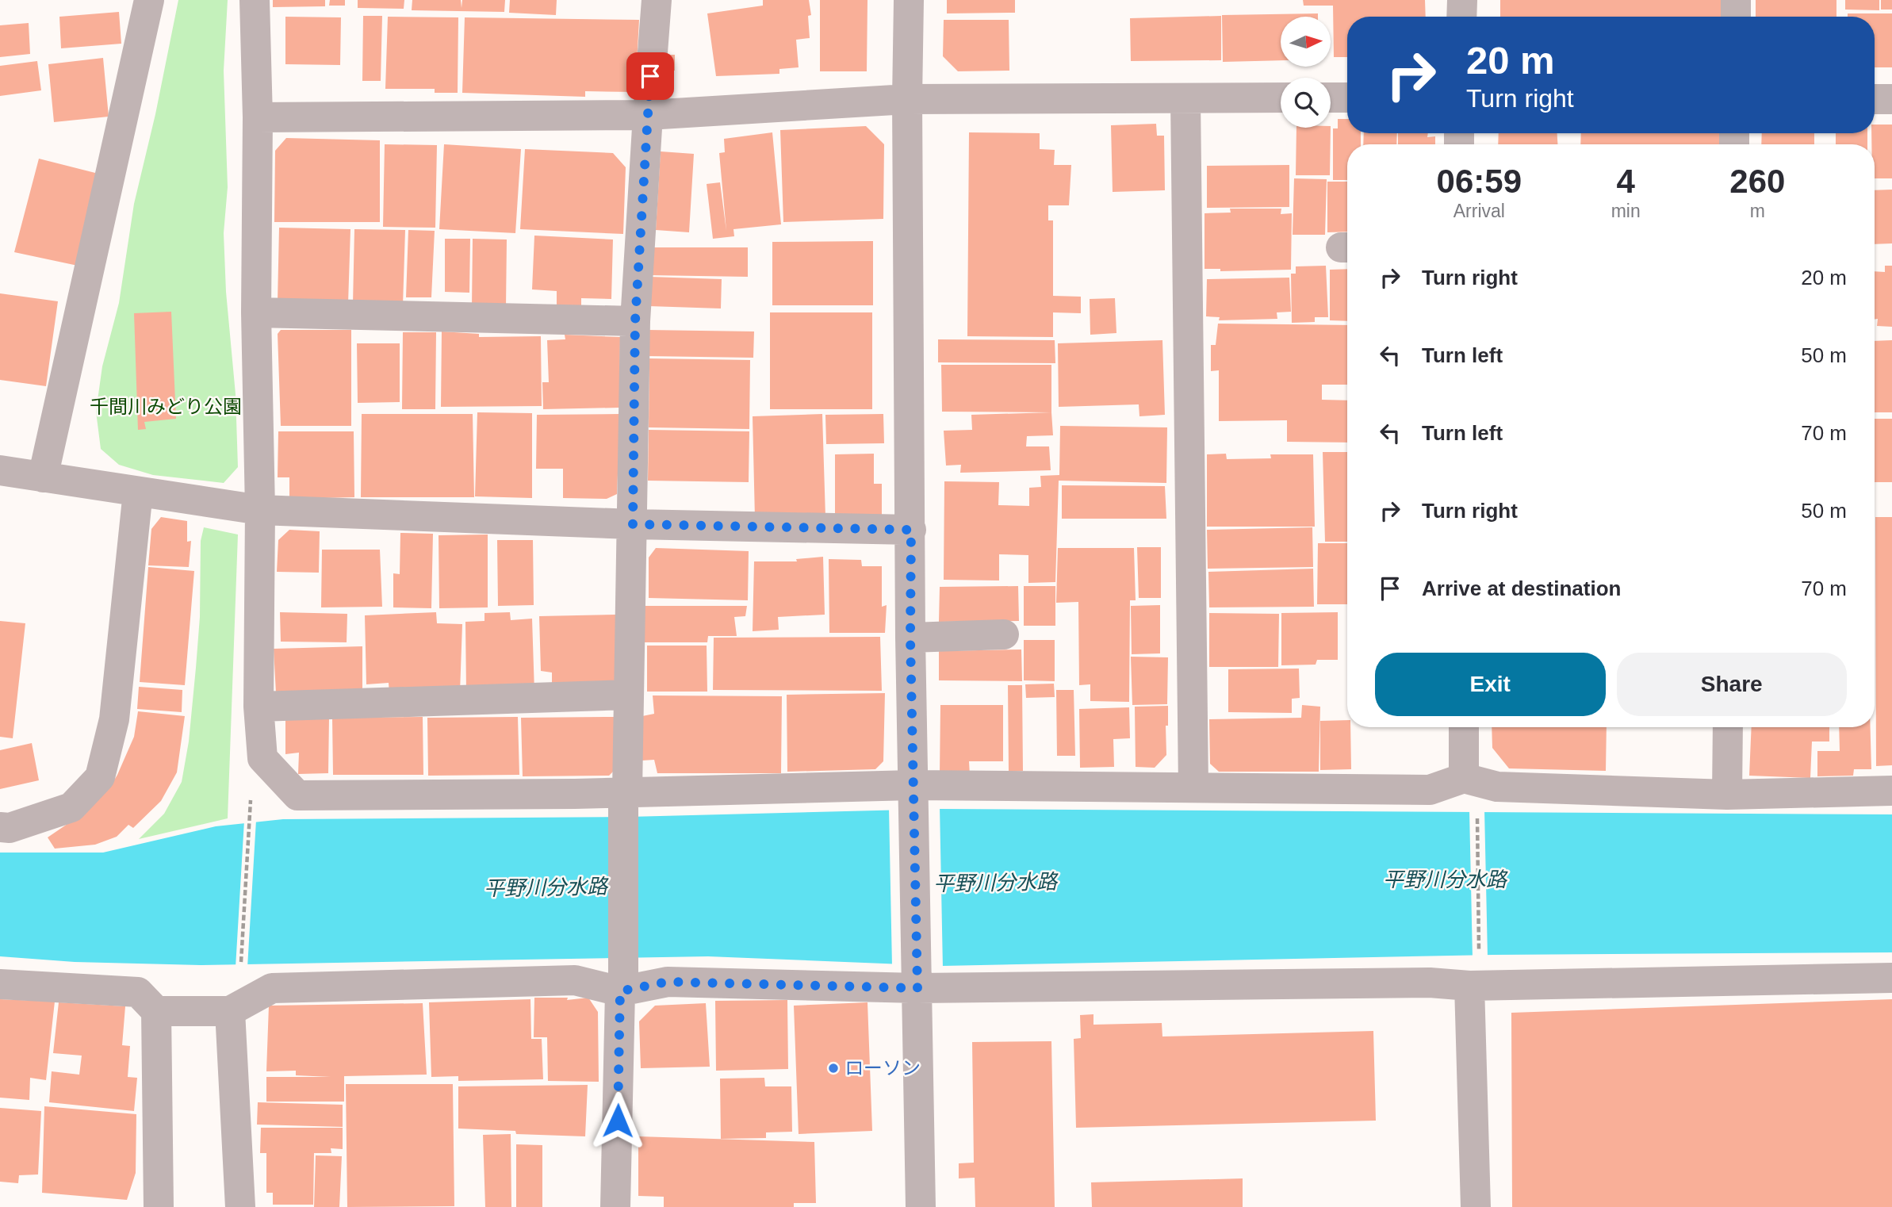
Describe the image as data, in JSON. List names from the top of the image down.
{
  "water": ["平野川分水路"],
  "parks": ["千間川みどり公園"],
  "places": ["ローソン"],
  "north": "right",
  "page": {
    "turn": ["20 m", "Turn right"],
    "eta": [
      "06:59",
      "Arrival",
      "4",
      "min",
      "260",
      "m"
    ],
    "list": [
      {
        "name": "Turn right",
        "value": "20 m"
      },
      {
        "name": "Turn left",
        "value": "50 m"
      },
      {
        "name": "Turn left",
        "value": "70 m"
      },
      {
        "name": "Turn right",
        "value": "50 m"
      },
      {
        "name": "Arrive at destination",
        "value": "70 m"
      }
    ],
    "buttons": ["Exit", "Share"]
  }
}
